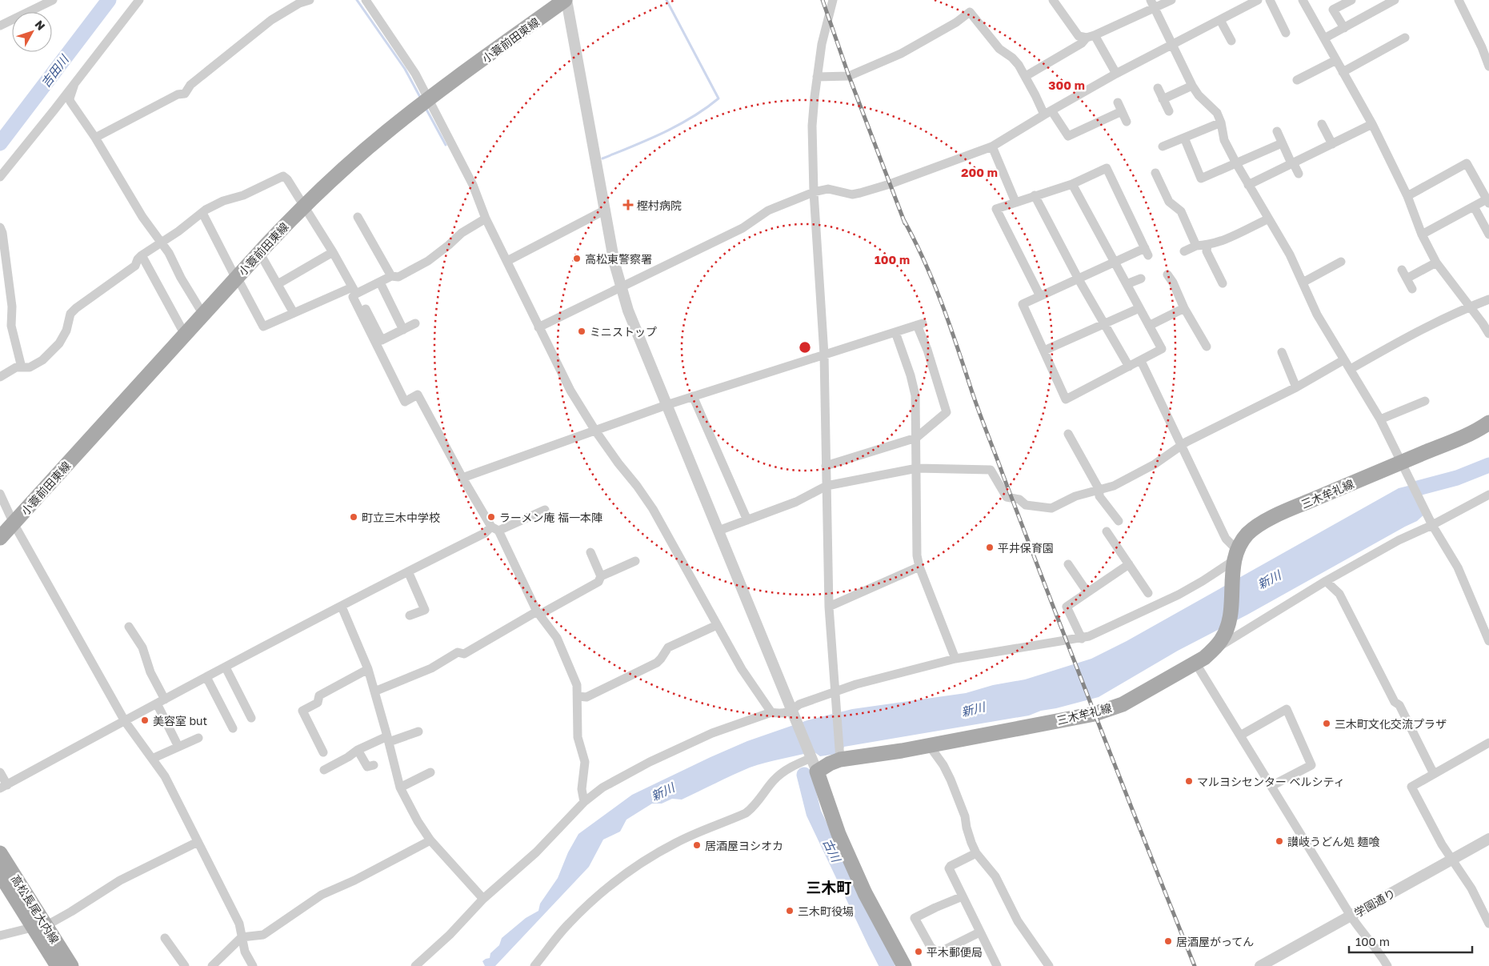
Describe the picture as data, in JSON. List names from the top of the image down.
{
  "streets": {
    "main road": ["小蓑前田東線", "三木牟礼線", "高松長尾大内線"],
    "street": ["学園通り"]
  },
  "districts": ["三木町"],
  "water": ["吉田川", "新川", "古川"],
  "places": {
    "health": ["樫村病院"],
    "other": [
      "高松東警察署",
      "ミニストップ",
      "町立三木中学校",
      "ラーメン庵 福一本陣",
      "平井保育園",
      "美容室 but",
      "三木町文化交流プラザ",
      "マルヨシセンター ベルシティ",
      "讃岐うどん処 麺喰",
      "居酒屋ヨシオカ",
      "三木町役場",
      "居酒屋がってん",
      "平木郵便局"
    ]
  },
  "scale_bar": "100 m",
  "north": "top right",
  "rings": ["300 m", "200 m", "100 m"]
}
